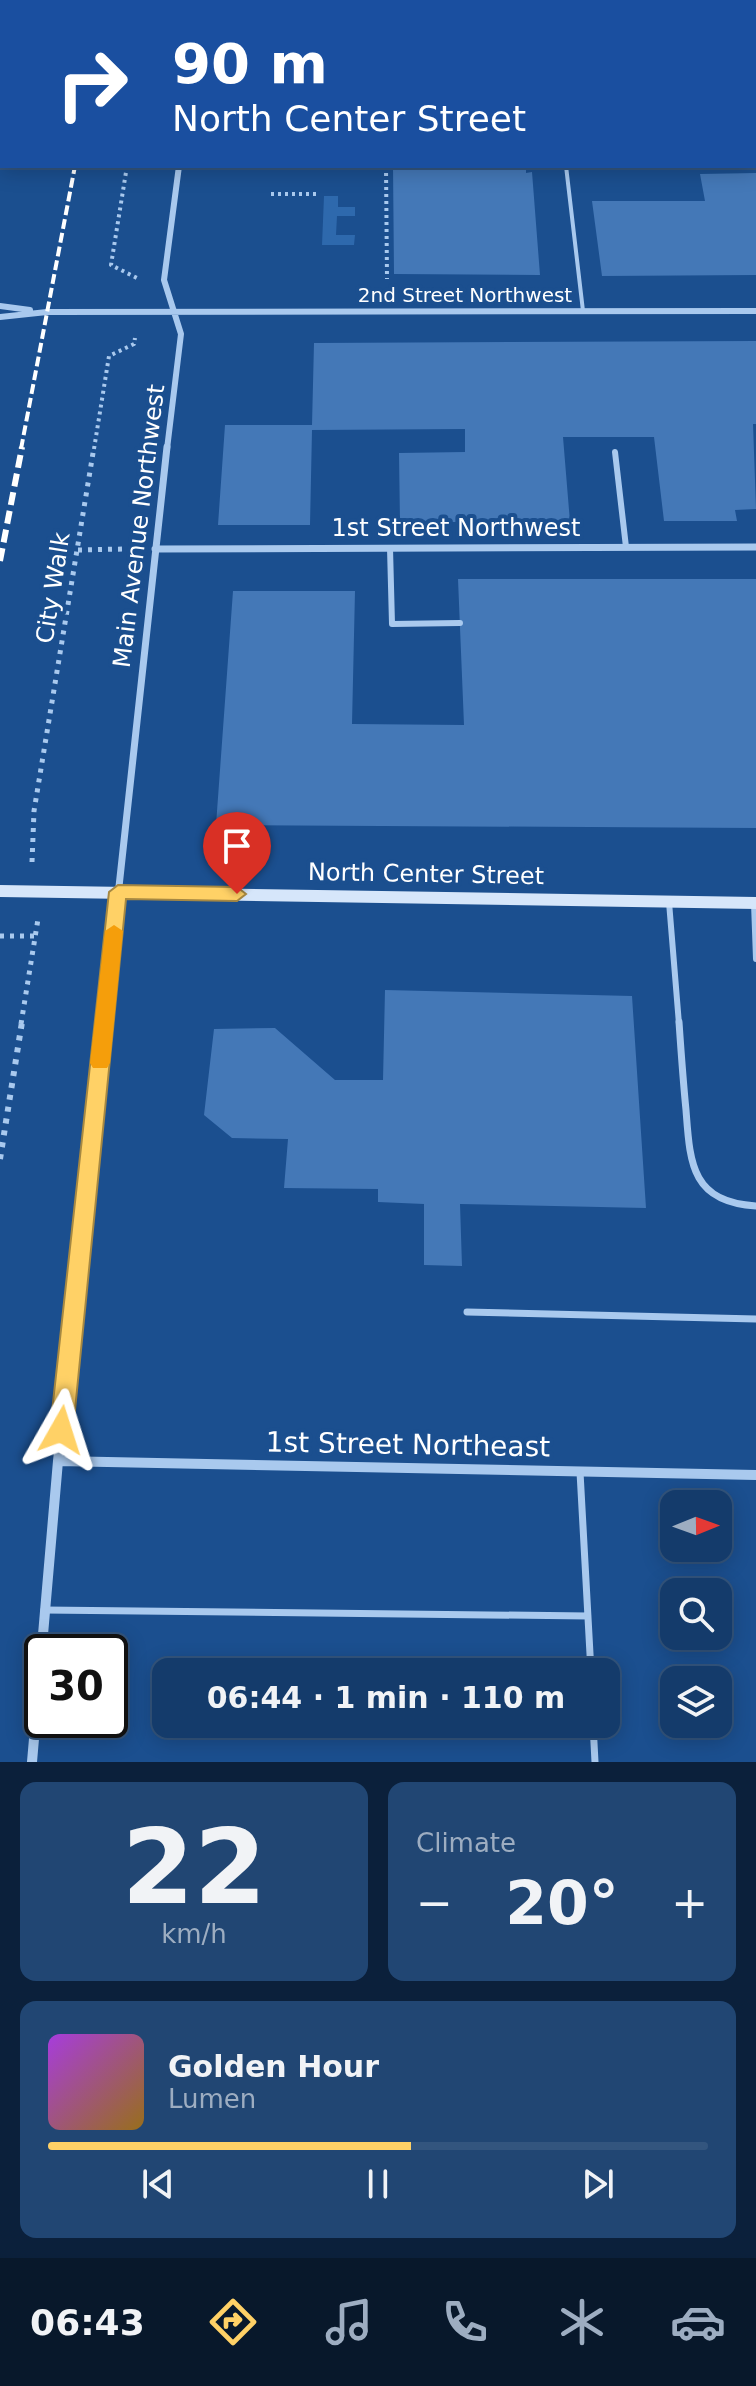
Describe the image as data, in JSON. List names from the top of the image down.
{
  "streets": {
    "street": [
      "2nd Street Northwest",
      "Main Avenue Northwest",
      "1st Street Northwest",
      "North Center Street",
      "1st Street Northeast"
    ],
    "path": ["City Walk"]
  },
  "crossings": [
    ["2nd Street Northwest", "Main Avenue Northwest"],
    ["Main Avenue Northwest", "1st Street Northwest"],
    ["Main Avenue Northwest", "North Center Street"],
    ["Main Avenue Northwest", "1st Street Northeast"]
  ],
  "north": "right",
  "page": {
    "turn": ["90 m", "North Center Street"],
    "limit": "30",
    "trip": "06:44 · 1 min · 110 m",
    "tile": [
      ["22", "km/h"],
      "Climate"
    ],
    "heat": ["−", "20°", "+"],
    "song": ["Golden Hour", "Lumen"],
    "tabs": "06:43"
  }
}
